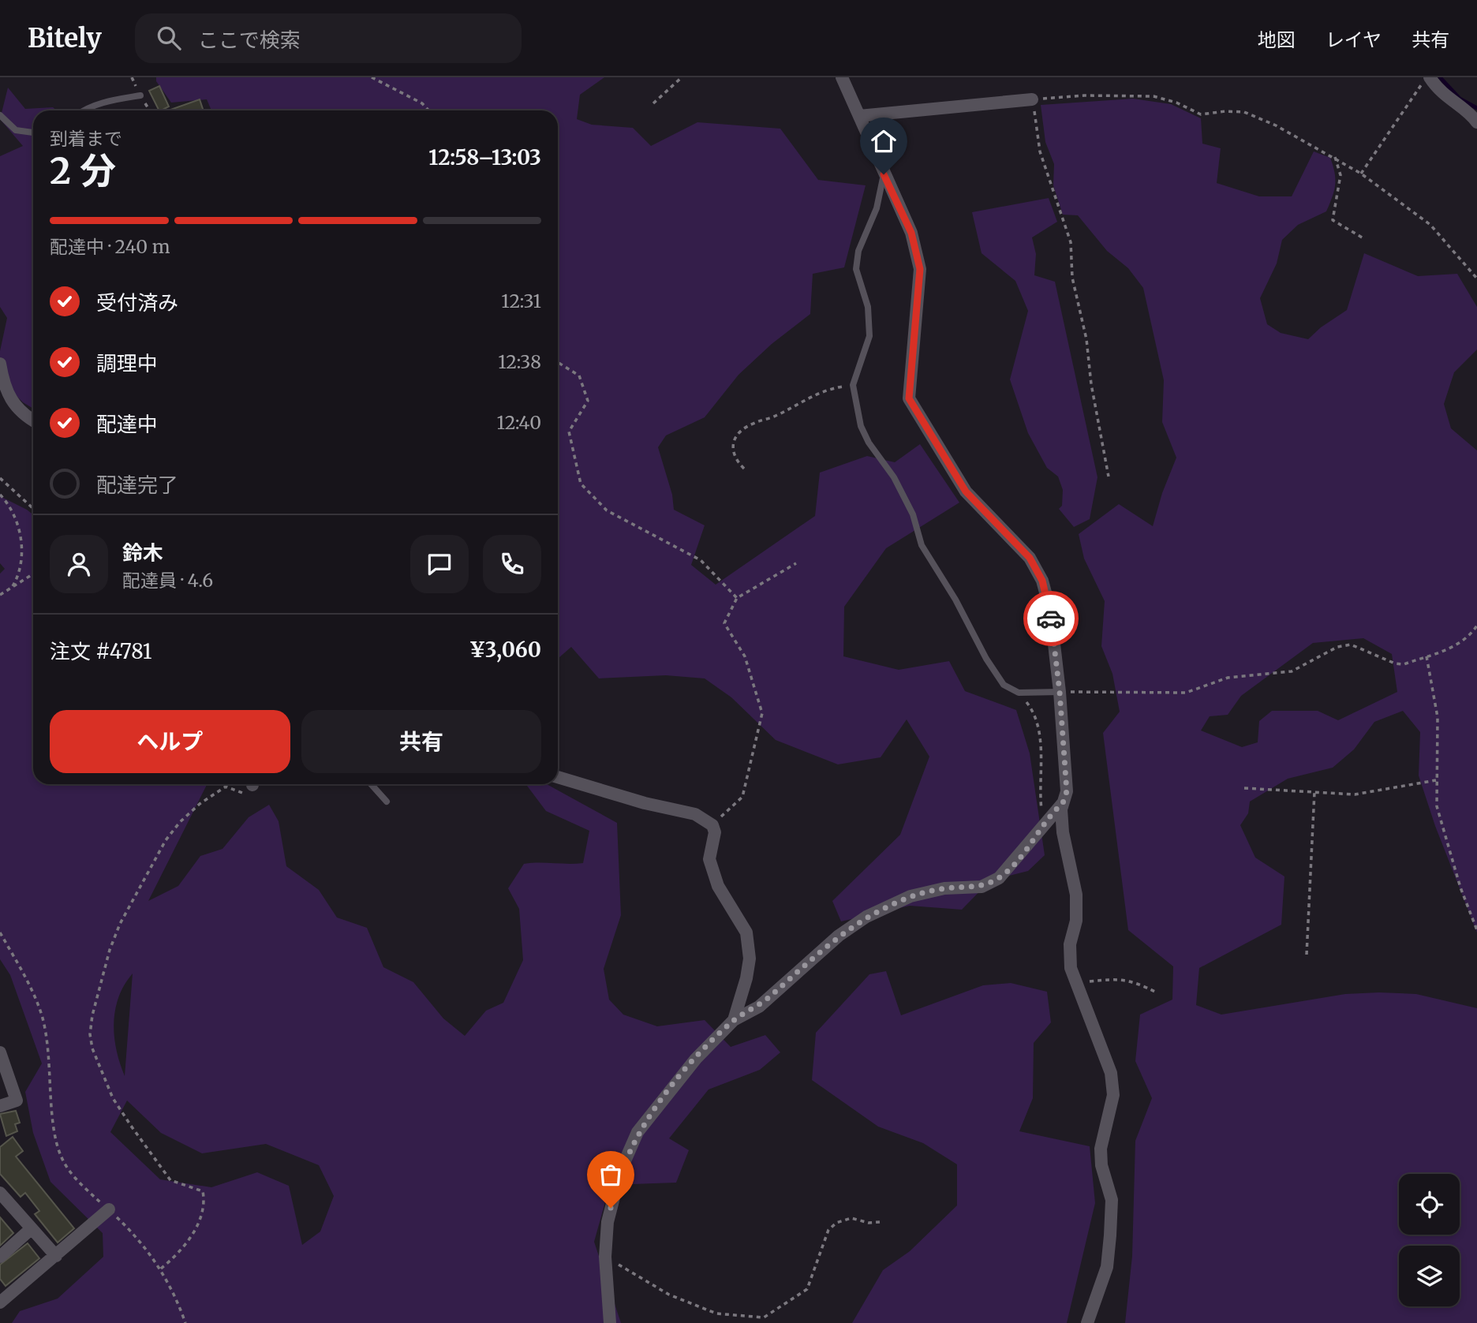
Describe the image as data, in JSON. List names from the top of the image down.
{
  "page": {
    "header": "Bitely",
    "search": "ここで検索",
    "nav": ["地図", "レイヤ", "共有"],
    "heading": ["2 分", "到着まで", "12:58–13:03"],
    "panel": [
      "鈴木",
      "配達員 · 4.6",
      "注文 #4781",
      "¥3,060"
    ],
    "bar": "配達中 · 240 m",
    "list": [
      ["受付済み", "12:31"],
      ["調理中", "12:38"],
      ["配達中", "12:40"],
      "配達完了"
    ],
    "buttons": ["ヘルプ", "共有"]
  }
}
